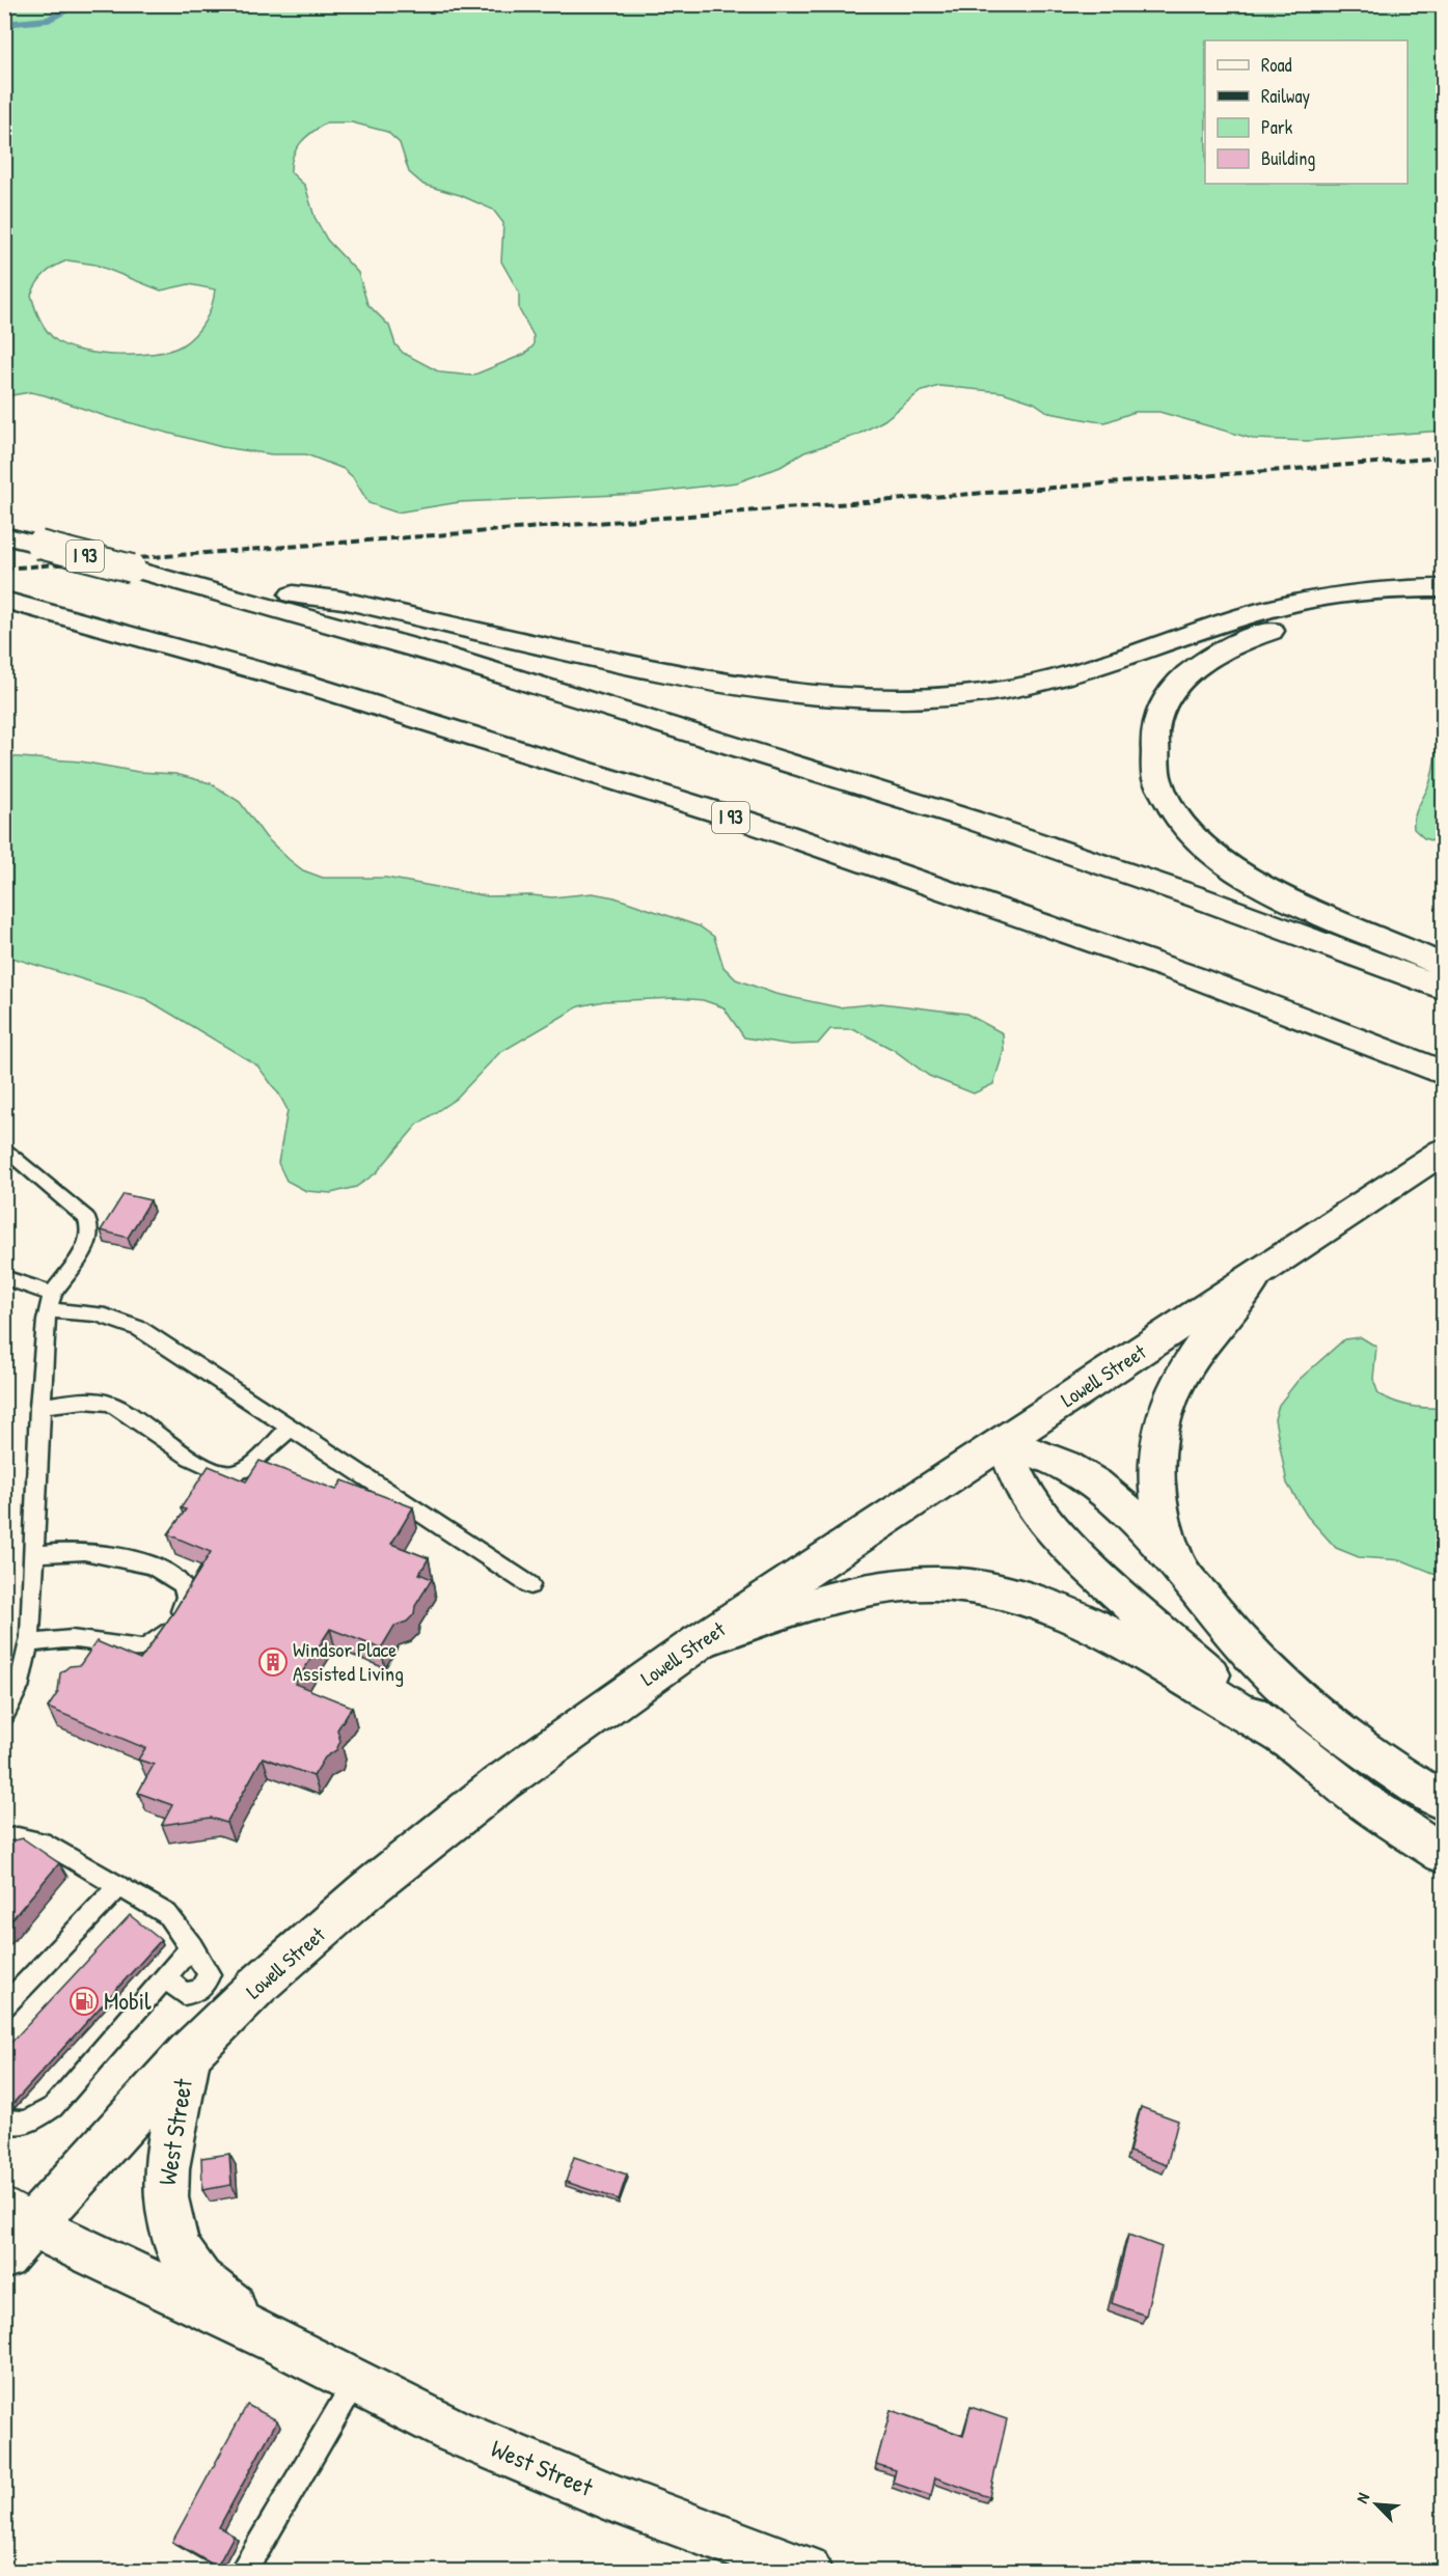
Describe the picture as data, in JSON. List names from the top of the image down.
{
  "streets": {
    "main road": ["I 93", "Lowell Street", "West Street"]
  },
  "crossings": [
    ["Lowell Street", "West Street"]
  ],
  "places": {
    "building": ["Windsor Place Assisted Living"],
    "fuel station": ["Mobil"]
  },
  "legend": [
    "Road",
    "Railway",
    "Park",
    "Building"
  ],
  "north": "top left"
}
